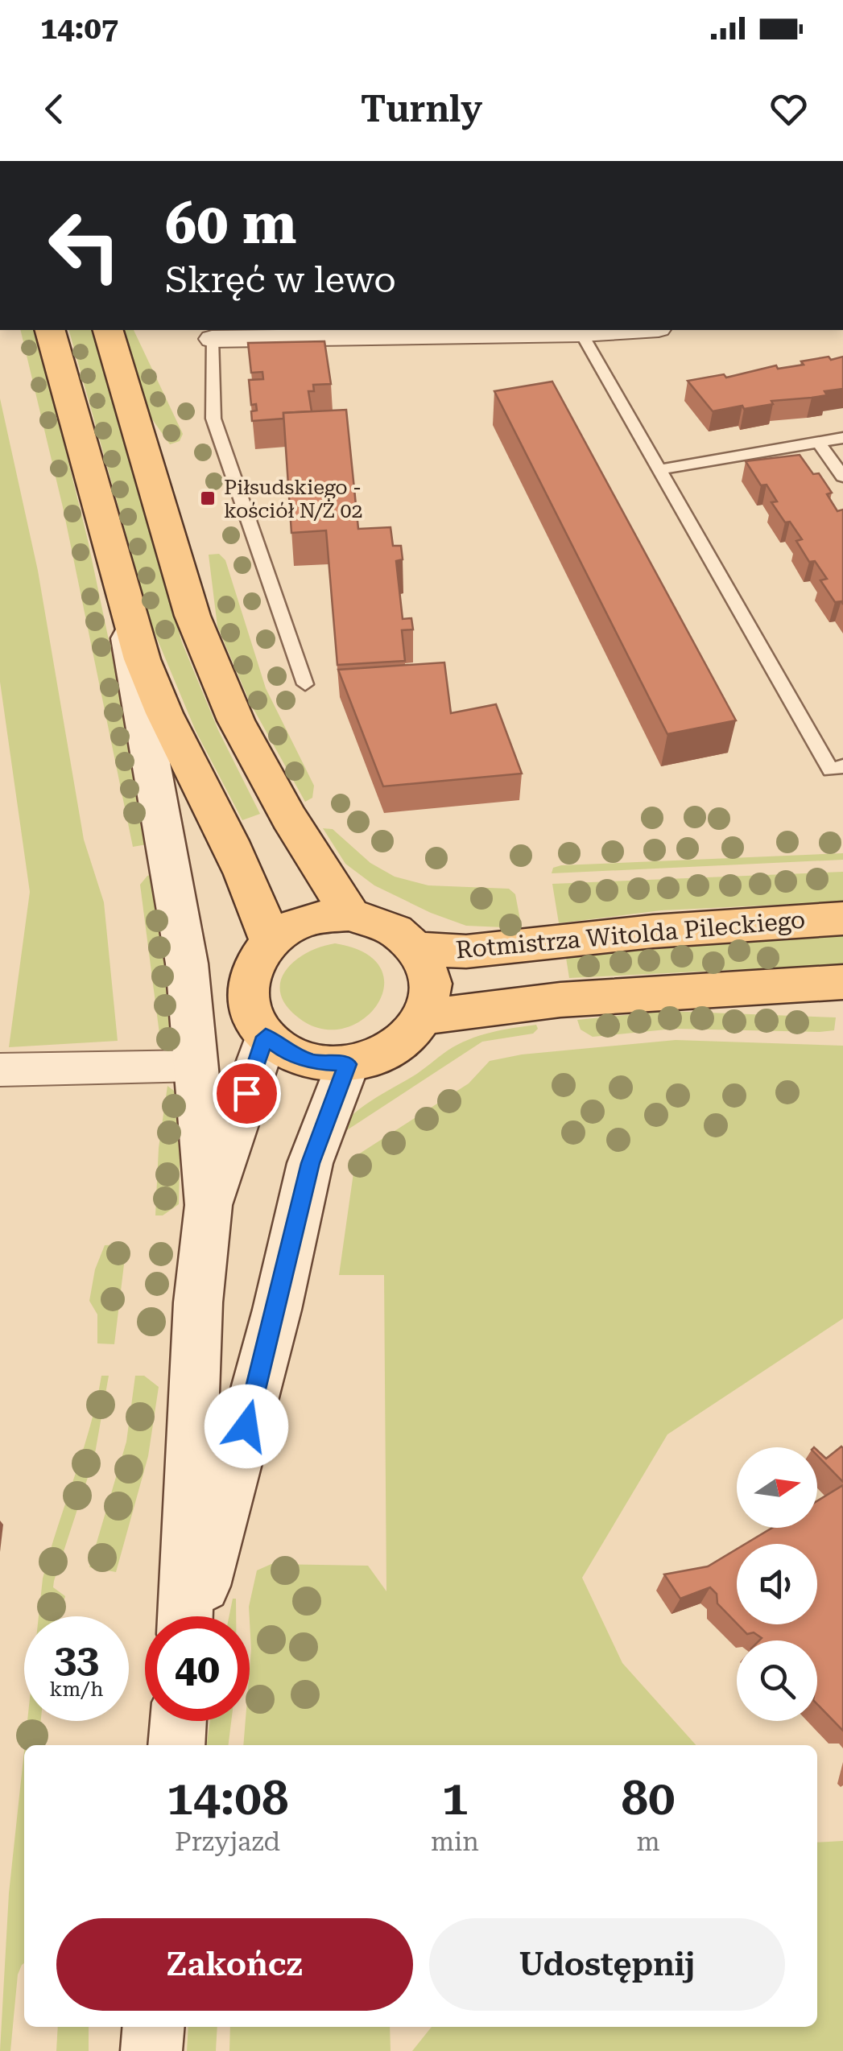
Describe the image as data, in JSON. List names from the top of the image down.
{
  "streets": {
    "main road": ["Rotmistrza Witolda Pileckiego"]
  },
  "places": {
    "transit": ["Piłsudskiego - kościół N/Ż 02"]
  },
  "north": "right",
  "page": {
    "status": "14:07",
    "header": "Turnly",
    "turn": ["60 m", "Skręć w lewo"],
    "speed": "33 km/h",
    "limit": "40",
    "eta": [
      "14:08",
      "Przyjazd",
      "1",
      "min",
      "80",
      "m"
    ],
    "buttons": ["Zakończ", "Udostępnij"]
  }
}
